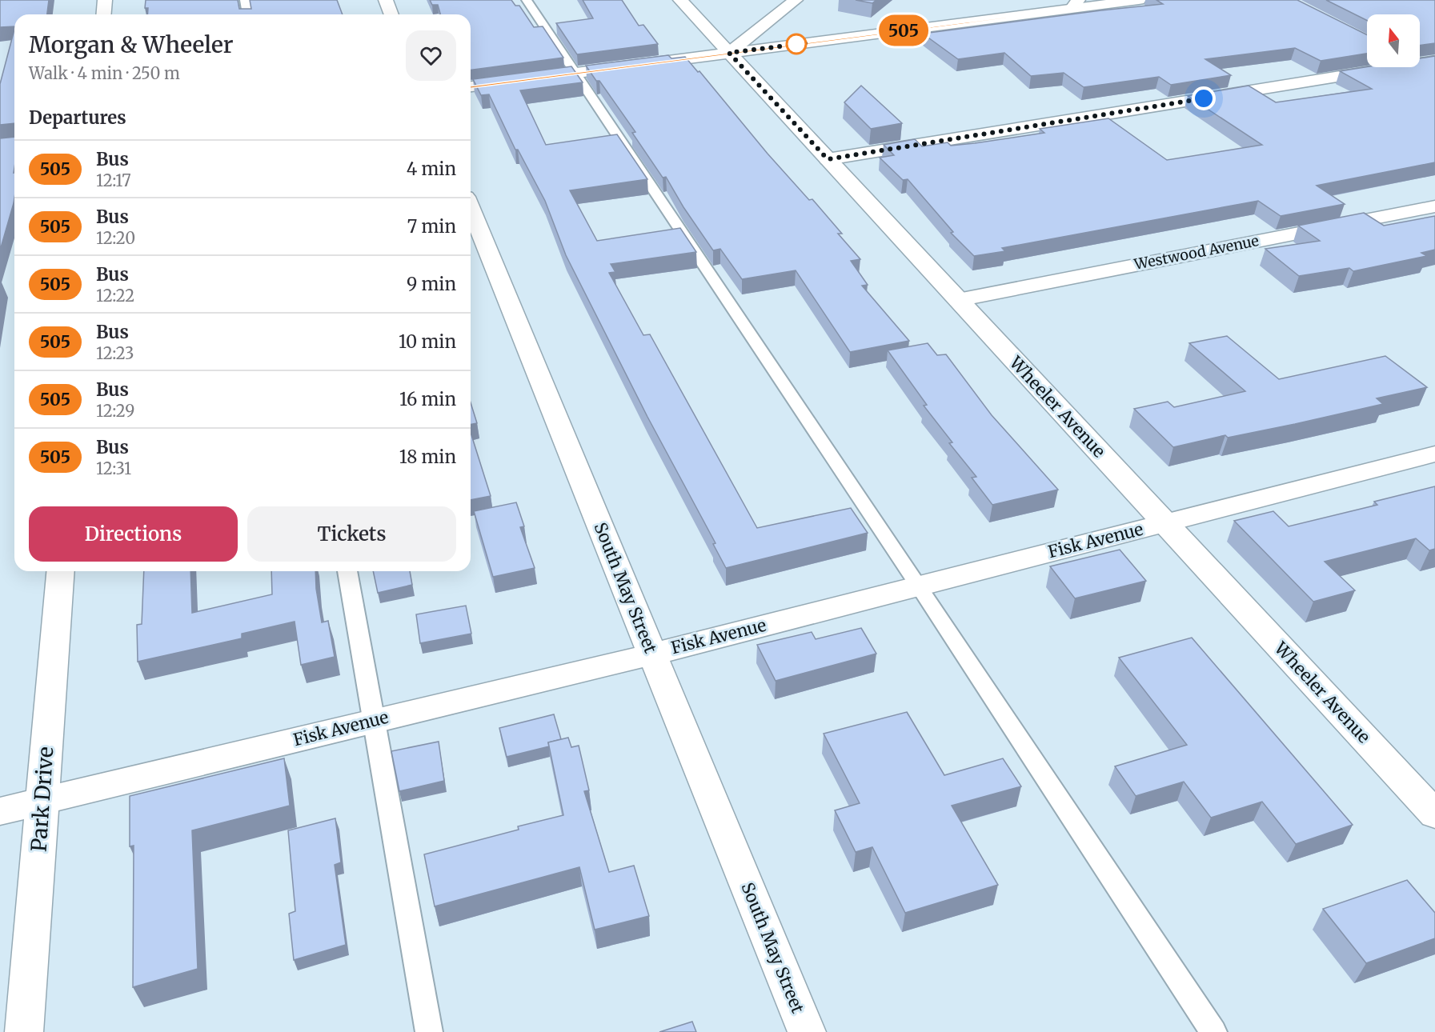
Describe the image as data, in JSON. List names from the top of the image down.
{
  "streets": {
    "street": [
      "Westwood Avenue",
      "Wheeler Avenue",
      "Fisk Avenue",
      "South May Street",
      "Park Drive"
    ]
  },
  "crossings": [
    ["Westwood Avenue", "Wheeler Avenue"],
    ["Wheeler Avenue", "Fisk Avenue"],
    ["Fisk Avenue", "South May Street"],
    ["Fisk Avenue", "Park Drive"]
  ],
  "lines": ["bus line 505"],
  "north": "top",
  "page": {
    "on_map": "505",
    "heading": [
      ["Morgan & Wheeler", "Walk · 4 min · 250 m"],
      "Departures"
    ],
    "list": [
      {
        "mark": "505",
        "name": "Bus",
        "note": "12:17",
        "value": "4 min"
      },
      {
        "mark": "505",
        "name": "Bus",
        "note": "12:20",
        "value": "7 min"
      },
      {
        "mark": "505",
        "name": "Bus",
        "note": "12:22",
        "value": "9 min"
      },
      {
        "mark": "505",
        "name": "Bus",
        "note": "12:23",
        "value": "10 min"
      },
      {
        "mark": "505",
        "name": "Bus",
        "note": "12:29",
        "value": "16 min"
      },
      {
        "mark": "505",
        "name": "Bus",
        "note": "12:31",
        "value": "18 min"
      }
    ],
    "buttons": ["Directions", "Tickets"]
  }
}
